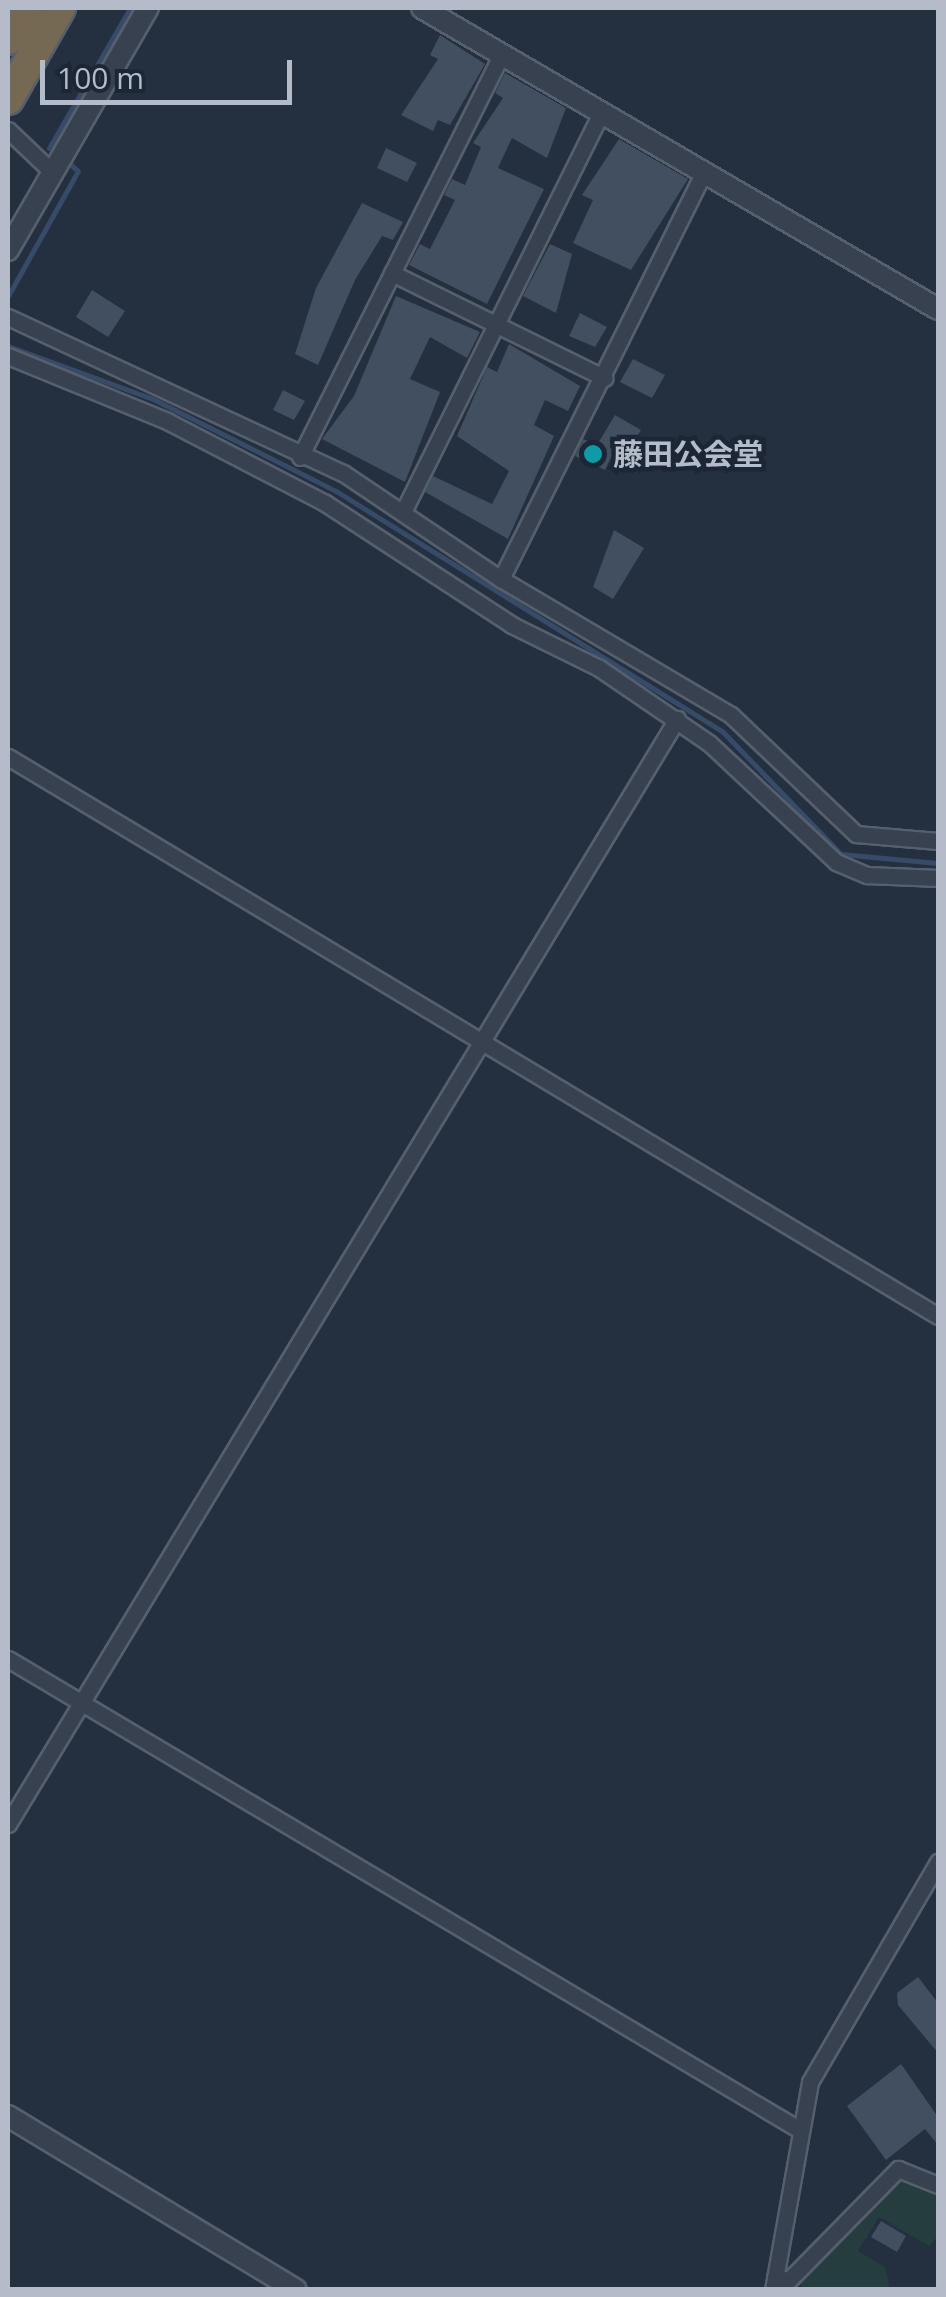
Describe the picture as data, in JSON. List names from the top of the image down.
{
  "places": ["藤田公会堂"],
  "scale_bar": "100 m"
}
